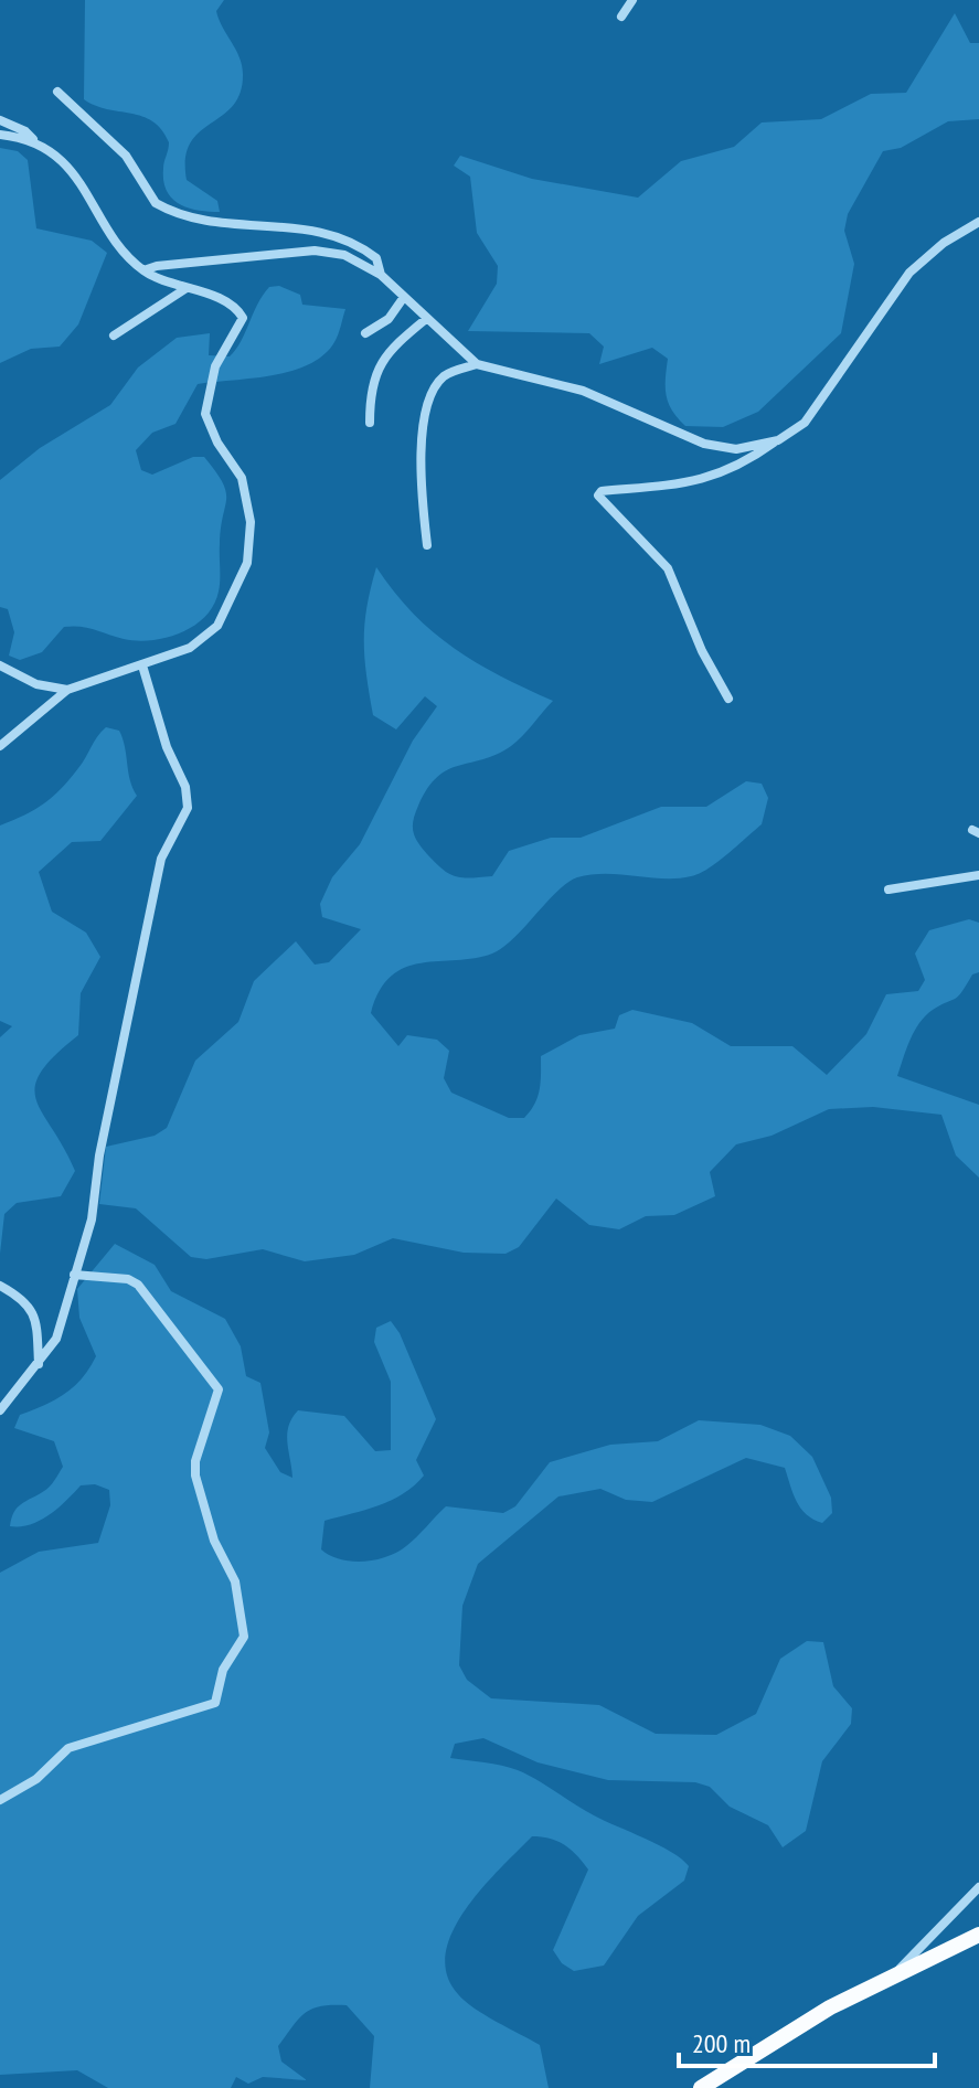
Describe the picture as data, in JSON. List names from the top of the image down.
{
  "scale_bar": "200 m"
}
